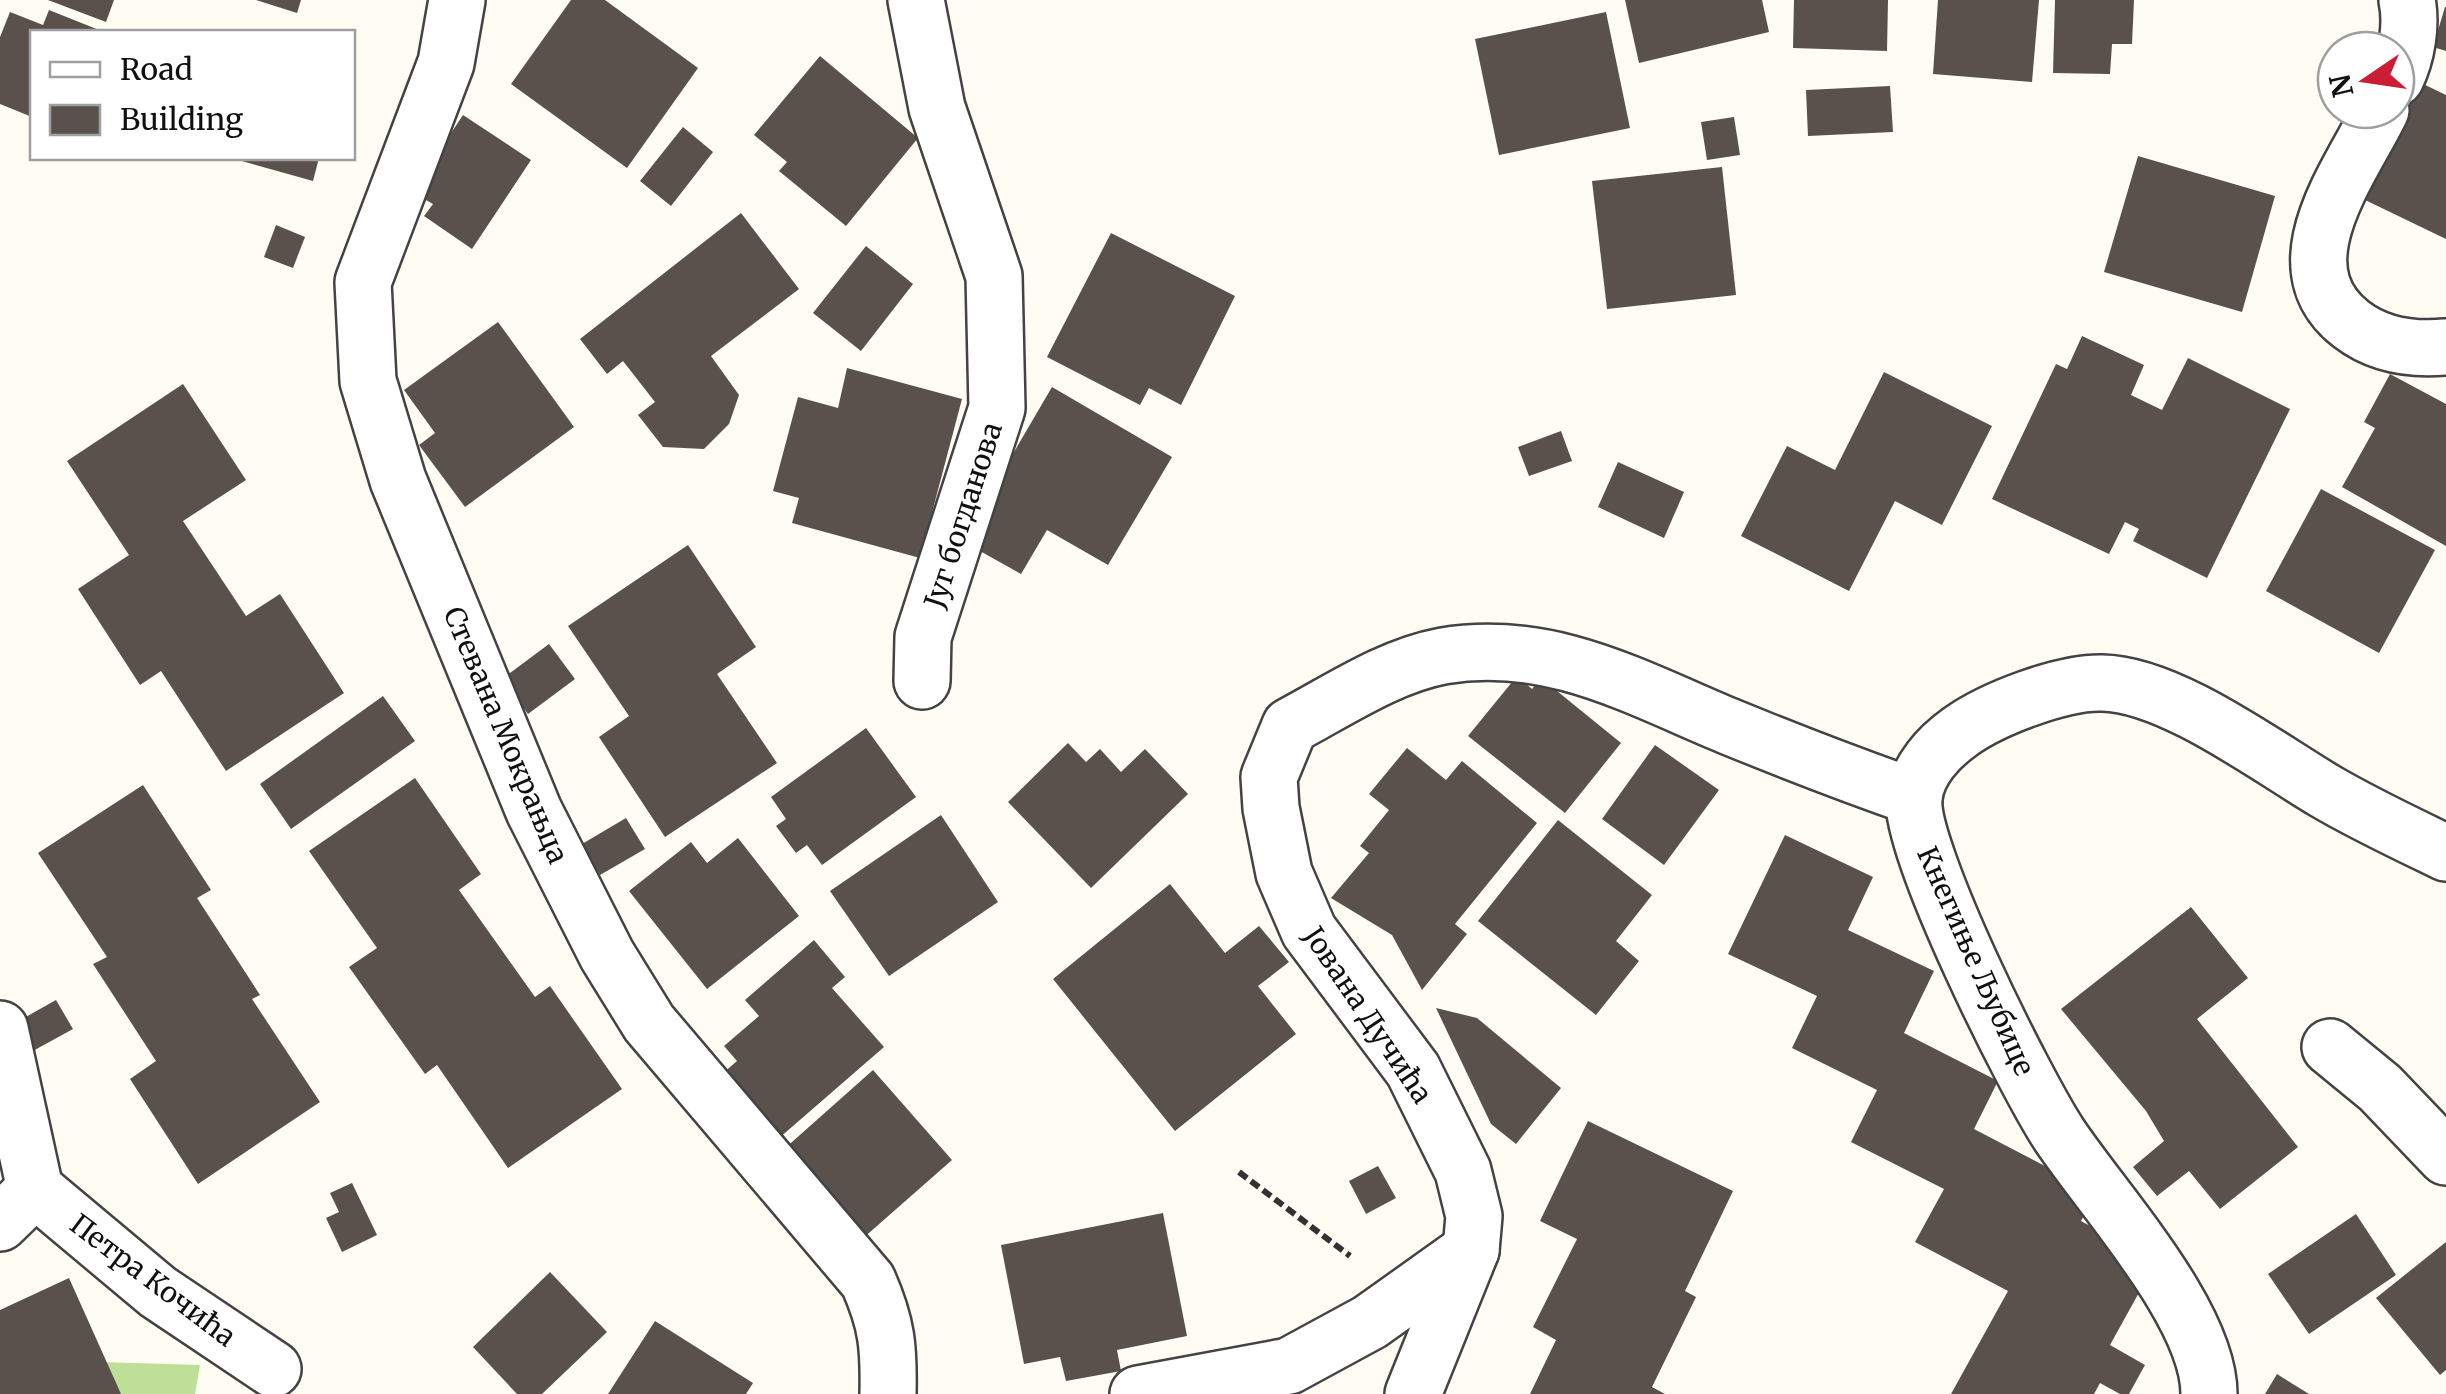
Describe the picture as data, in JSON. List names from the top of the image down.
{
  "streets": {
    "street": [
      "Југ богданова",
      "Стевана Мокрањца",
      "Кнегиње Љубице",
      "Јована Дучића",
      "Петра Кочића"
    ]
  },
  "crossings": [
    ["Кнегиње Љубице", "Јована Дучића"]
  ],
  "legend": ["Road", "Building"],
  "north": "left"
}
